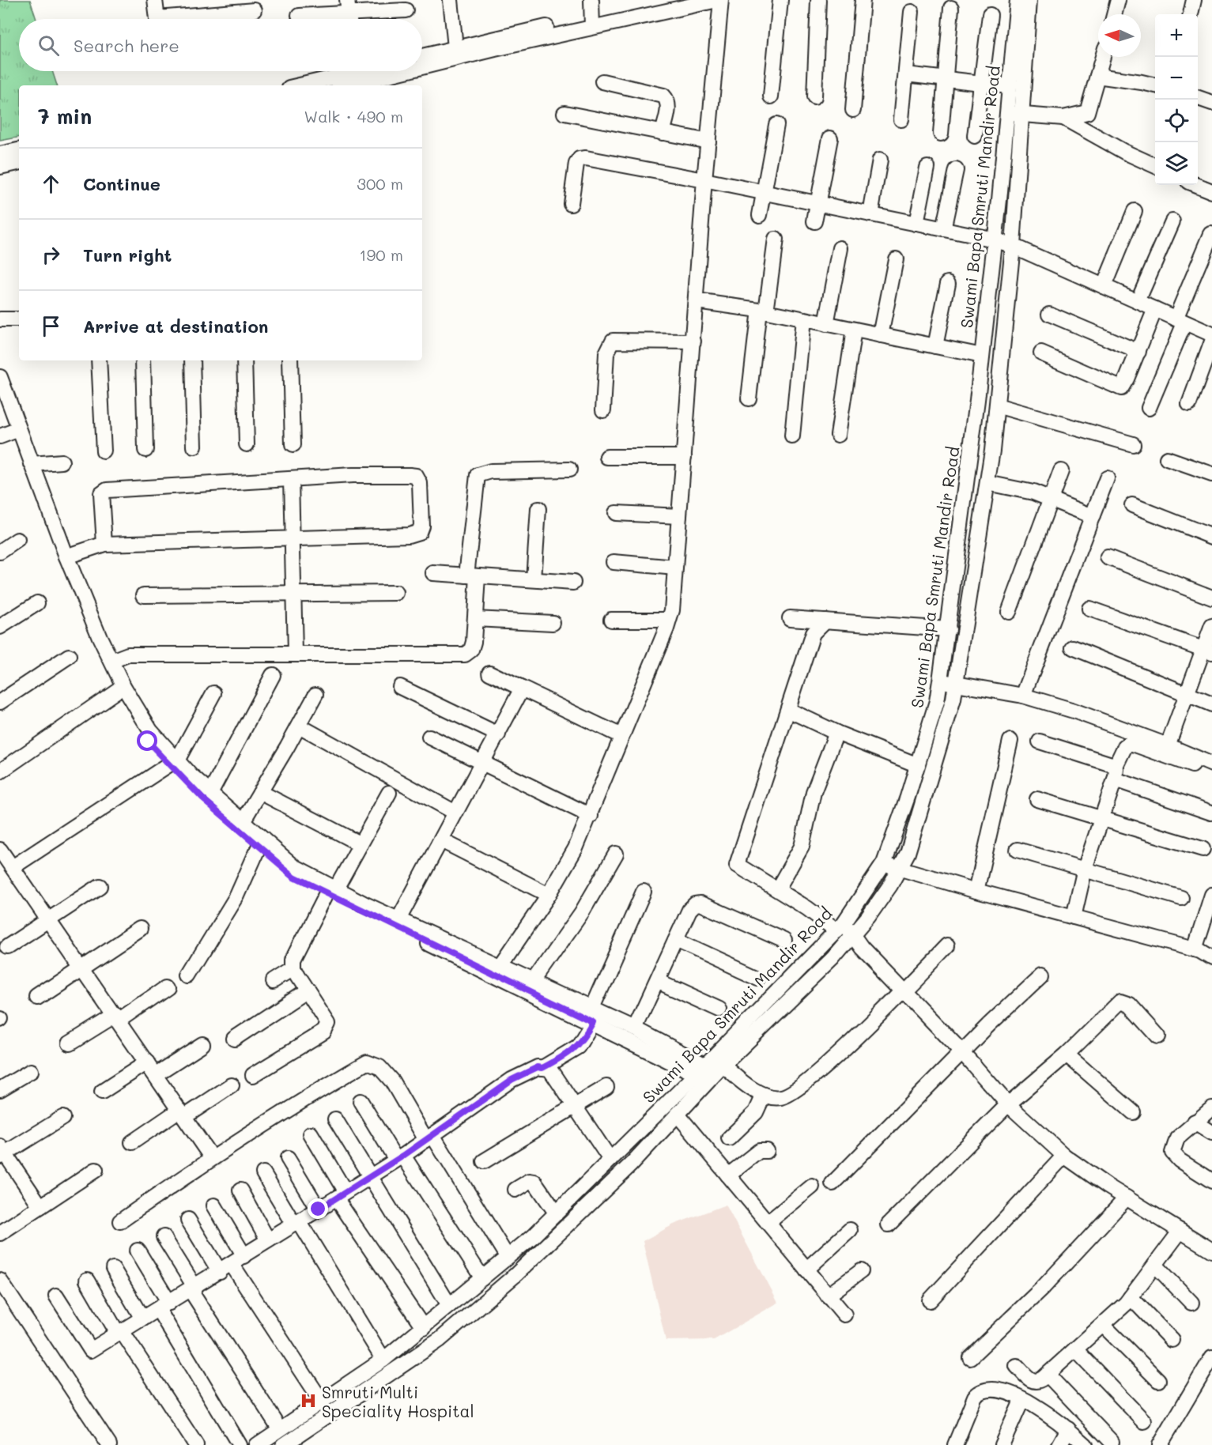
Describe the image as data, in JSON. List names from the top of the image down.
{
  "streets": {
    "street": ["Swami Bapa Smruti Mandir Road"]
  },
  "places": {
    "hospital": ["Smruti Multi Speciality Hospital"]
  },
  "north": "left",
  "page": {
    "map_buttons": ["+", "−"],
    "search": "Search here",
    "heading": ["7 min", "Walk · 490 m"],
    "list": [
      ["Continue", "300 m"],
      ["Turn right", "190 m"],
      "Arrive at destination"
    ]
  }
}
